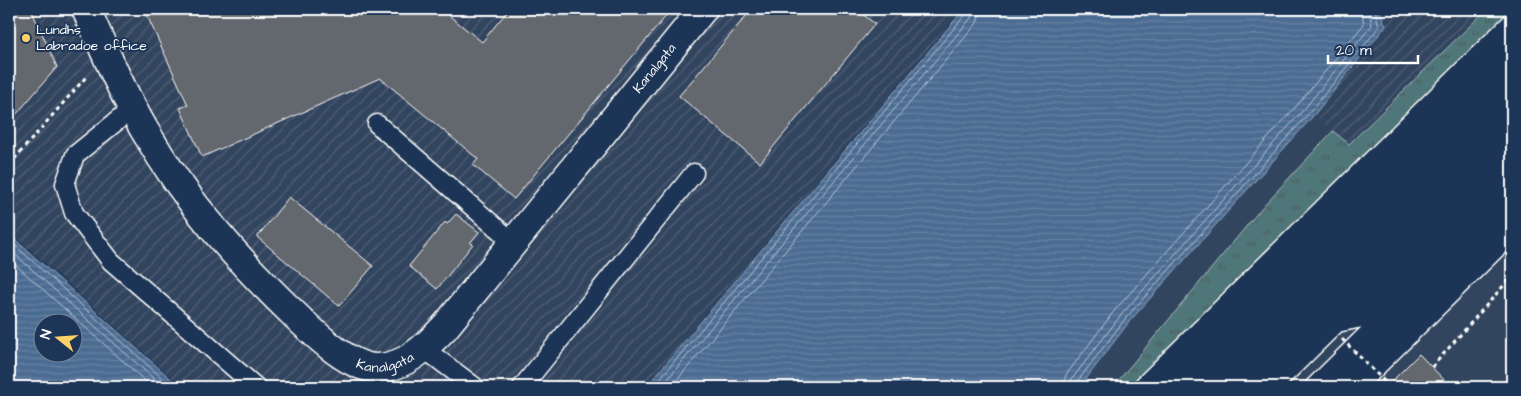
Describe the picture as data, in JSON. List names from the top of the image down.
{
  "streets": {
    "main road": ["Kanalgata"]
  },
  "places": ["Lundhs Labradoe office"],
  "scale_bar": "20 m",
  "north": "left"
}
